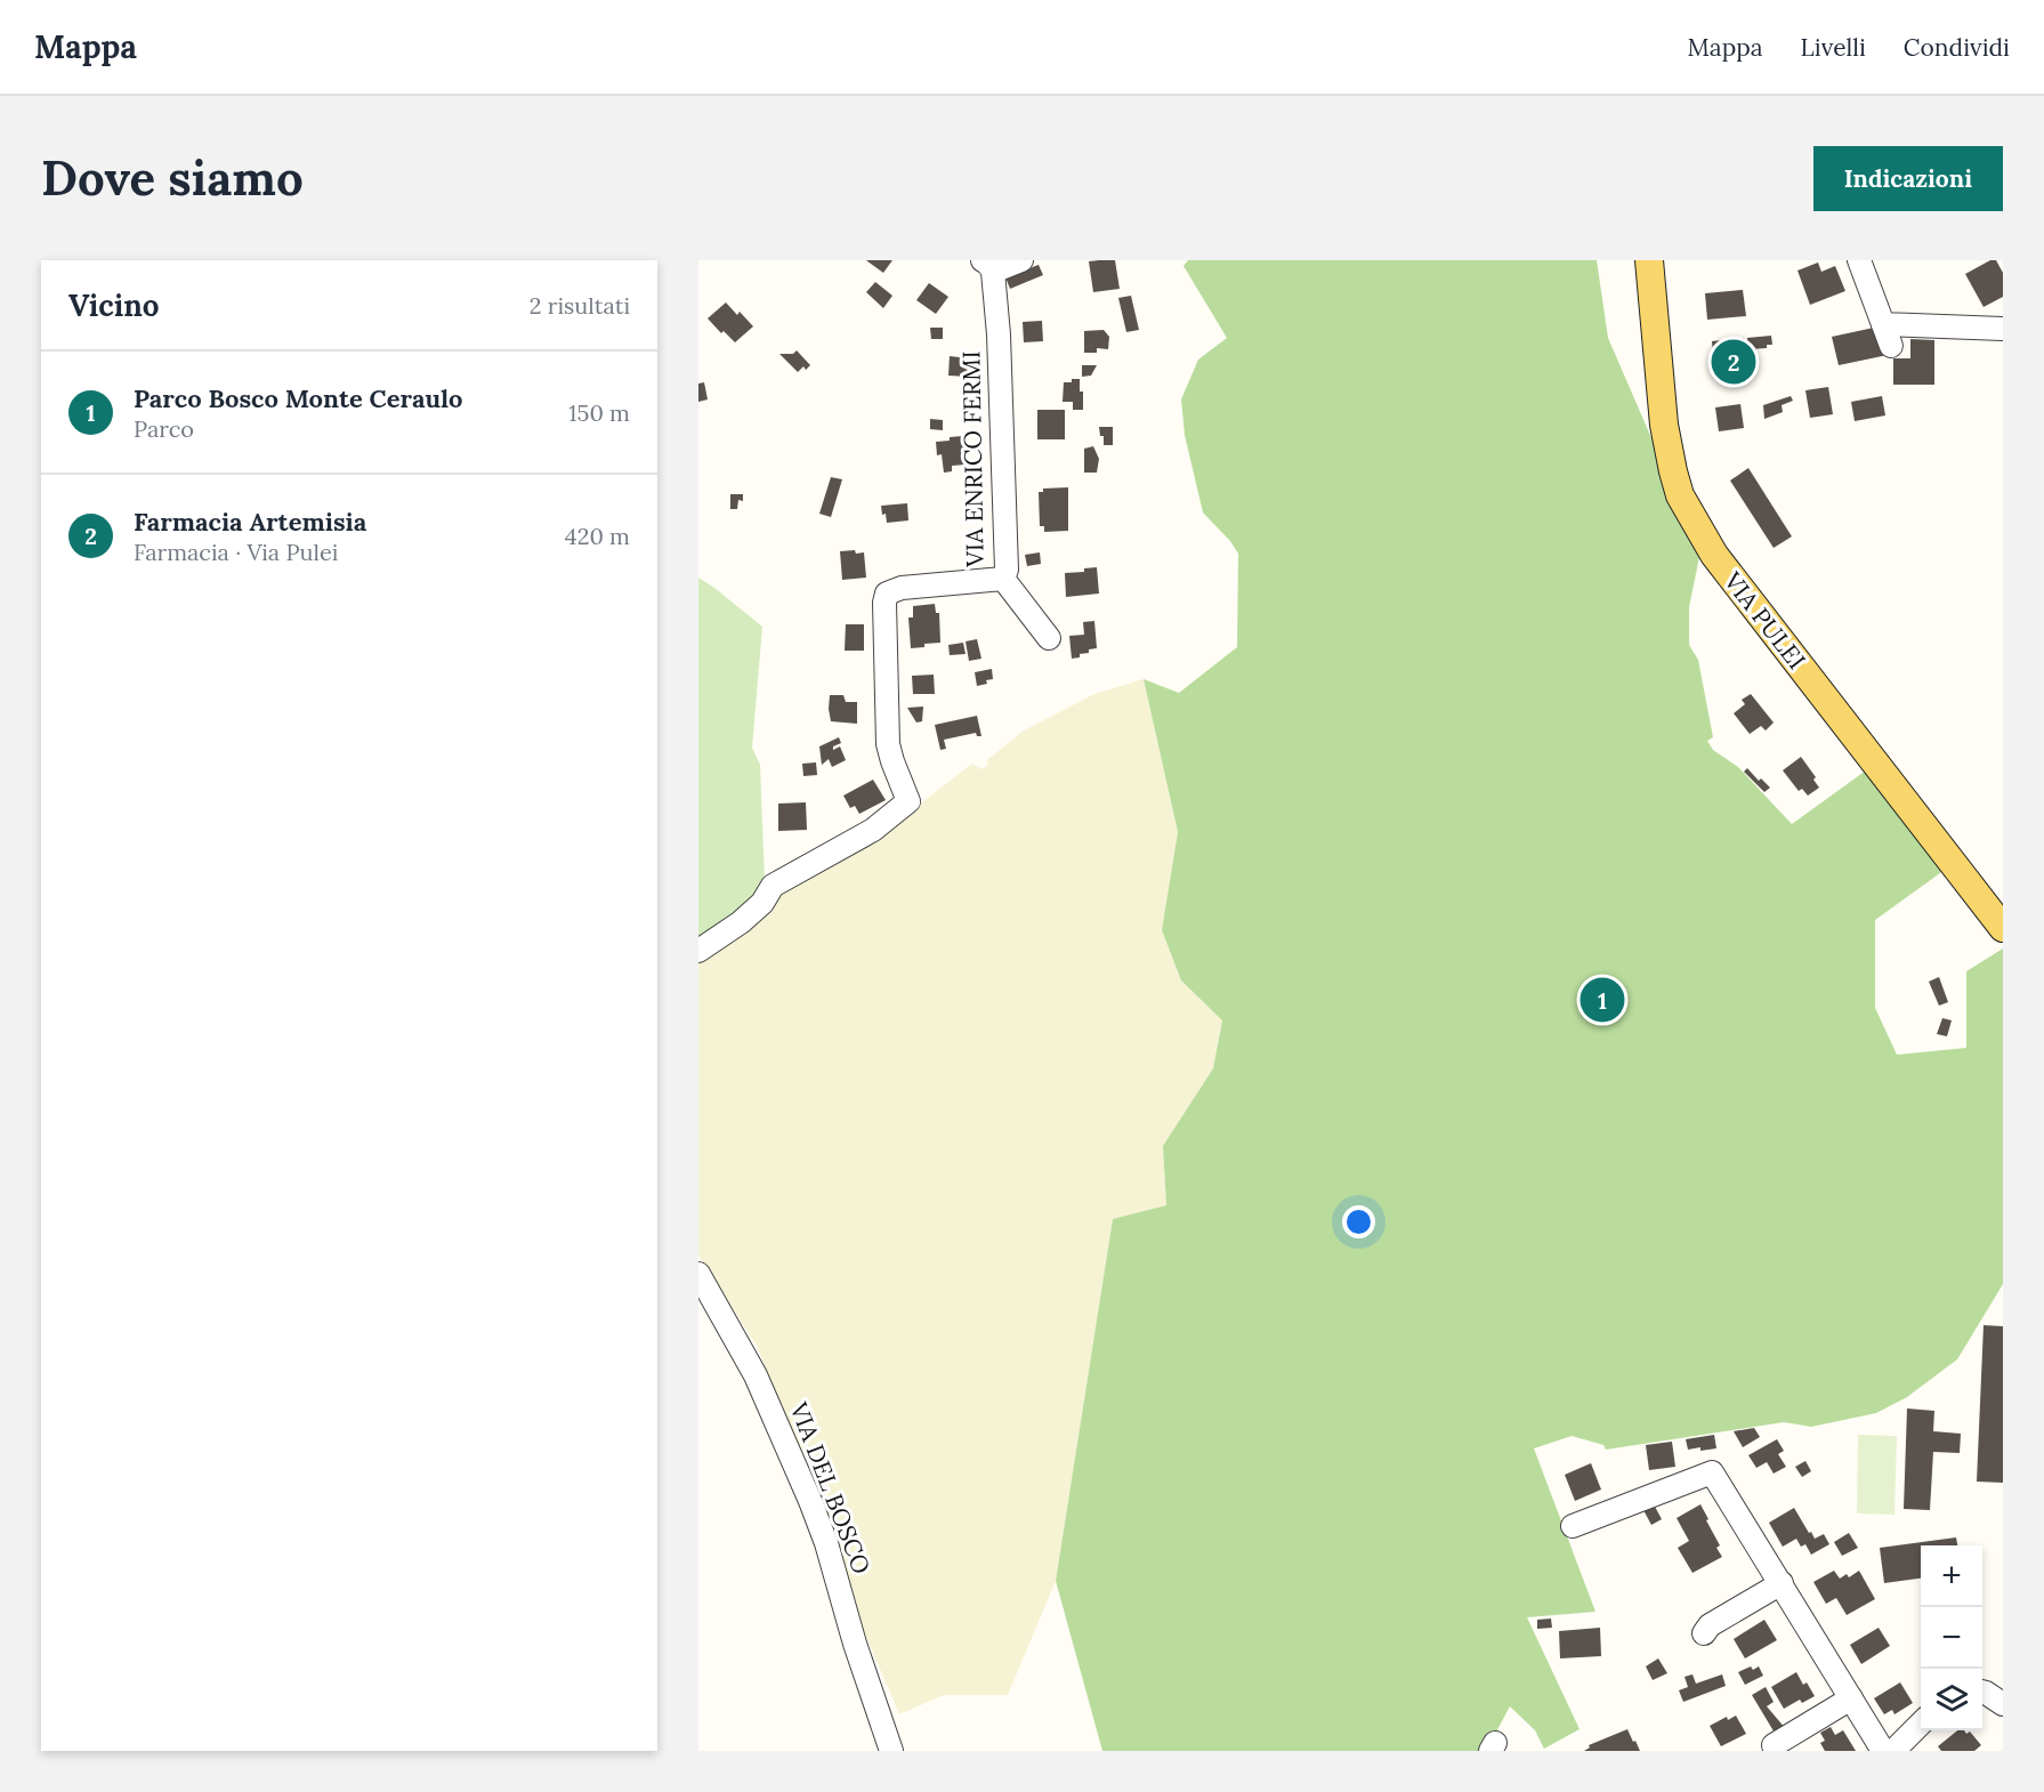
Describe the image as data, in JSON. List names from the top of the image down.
{
  "streets": {
    "main road": ["VIA PULEI"],
    "street": ["VIA ENRICO FERMI", "VIA DEL BOSCO"]
  },
  "page": {
    "header": "Mappa",
    "nav": ["Mappa", "Livelli", "Condividi"],
    "buttons": "Indicazioni",
    "title": "Dove siamo",
    "heading": ["Vicino", "2 risultati"],
    "pins": ["2", "1"],
    "list": [
      {
        "mark": "1",
        "name": "Parco Bosco Monte Ceraulo",
        "note": "Parco",
        "value": "150 m"
      },
      {
        "mark": "2",
        "name": "Farmacia Artemisia",
        "note": "Farmacia · Via Pulei",
        "value": "420 m"
      }
    ],
    "map_buttons": ["+", "−"]
  }
}
